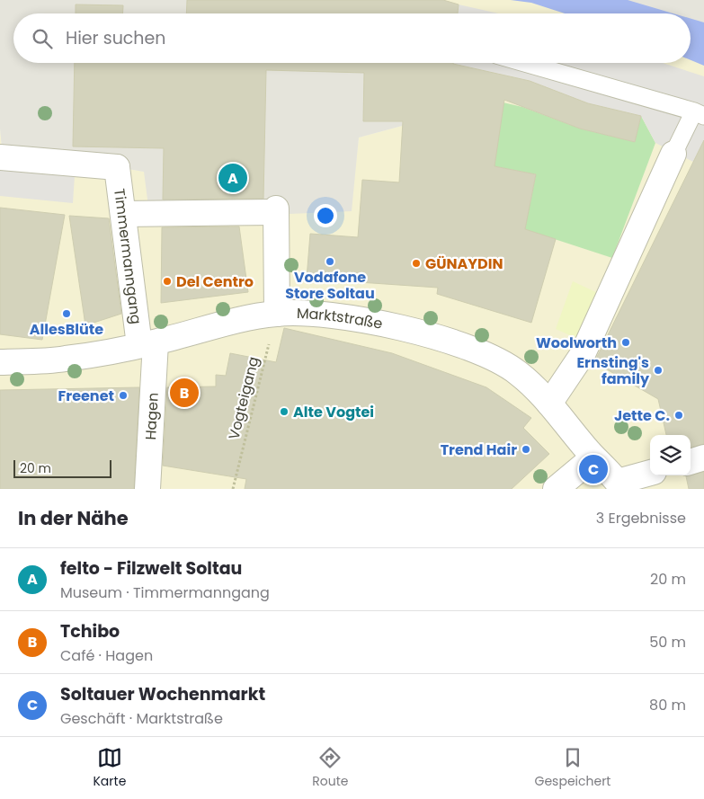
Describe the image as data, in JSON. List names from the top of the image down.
{
  "streets": {
    "street": ["Timmermanngang", "Marktstraße", "Hagen"],
    "path": ["Vogteigang"]
  },
  "crossings": [
    ["Timmermanngang", "Marktstraße"],
    ["Timmermanngang", "Hagen"],
    ["Marktstraße", "Vogteigang"],
    ["Marktstraße", "Hagen"]
  ],
  "places": [
    "Vodafone Store Soltau",
    "GÜNAYDIN",
    "Del Centro",
    "AllesBlüte",
    "Woolworth",
    "Ernsting's family",
    "Freenet",
    "Alte Vogtei",
    "Jette C.",
    "Trend Hair"
  ],
  "scale_bar": "20 m",
  "page": {
    "search": "Hier suchen",
    "pins": ["A", "B", "C"],
    "scale": "20 m",
    "heading": ["In der Nähe", "3 Ergebnisse"],
    "list": [
      {
        "mark": "A",
        "name": "felto - Filzwelt Soltau",
        "note": "Museum · Timmermanngang",
        "value": "20 m"
      },
      {
        "mark": "B",
        "name": "Tchibo",
        "note": "Café · Hagen",
        "value": "50 m"
      },
      {
        "mark": "C",
        "name": "Soltauer Wochenmarkt",
        "note": "Geschäft · Marktstraße",
        "value": "80 m"
      }
    ],
    "nav": ["Karte", "Route", "Gespeichert"]
  }
}
